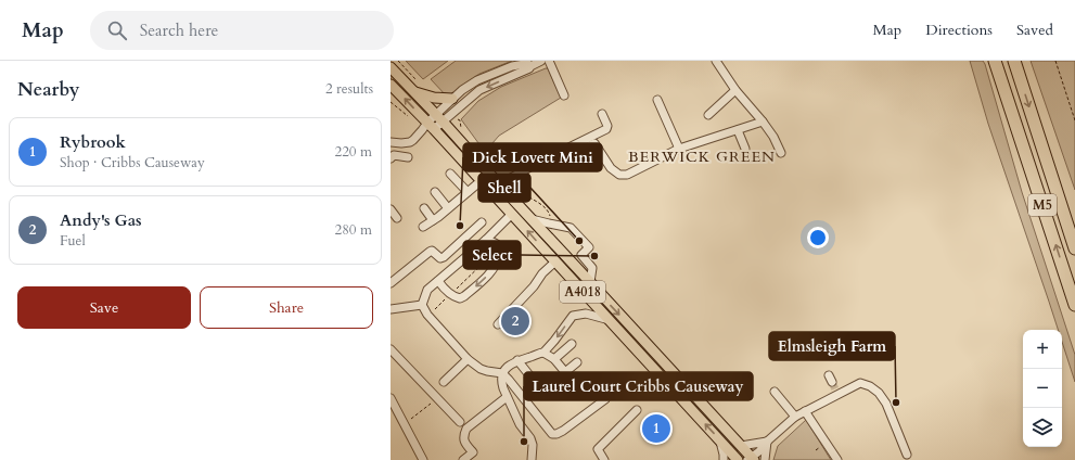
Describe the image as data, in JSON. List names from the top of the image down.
{
  "streets": {
    "highway": ["M5"],
    "main road": ["A4018"]
  },
  "districts": ["BERWICK GREEN"],
  "places": [
    "Dick Lovett Mini",
    "Shell",
    "Select",
    "Elmsleigh Farm",
    "Laurel Court Cribbs Causeway"
  ],
  "page": {
    "header": "Map",
    "search": "Search here",
    "nav": ["Map", "Directions", "Saved"],
    "heading": ["Nearby", "2 results"],
    "list": [
      {
        "mark": "1",
        "name": "Rybrook",
        "note": "Shop · Cribbs Causeway",
        "value": "220 m"
      },
      {
        "mark": "2",
        "name": "Andy's Gas",
        "note": "Fuel",
        "value": "280 m"
      }
    ],
    "buttons": ["Save", "Share"],
    "pins": ["2", "1"],
    "map_buttons": ["+", "−"]
  }
}
